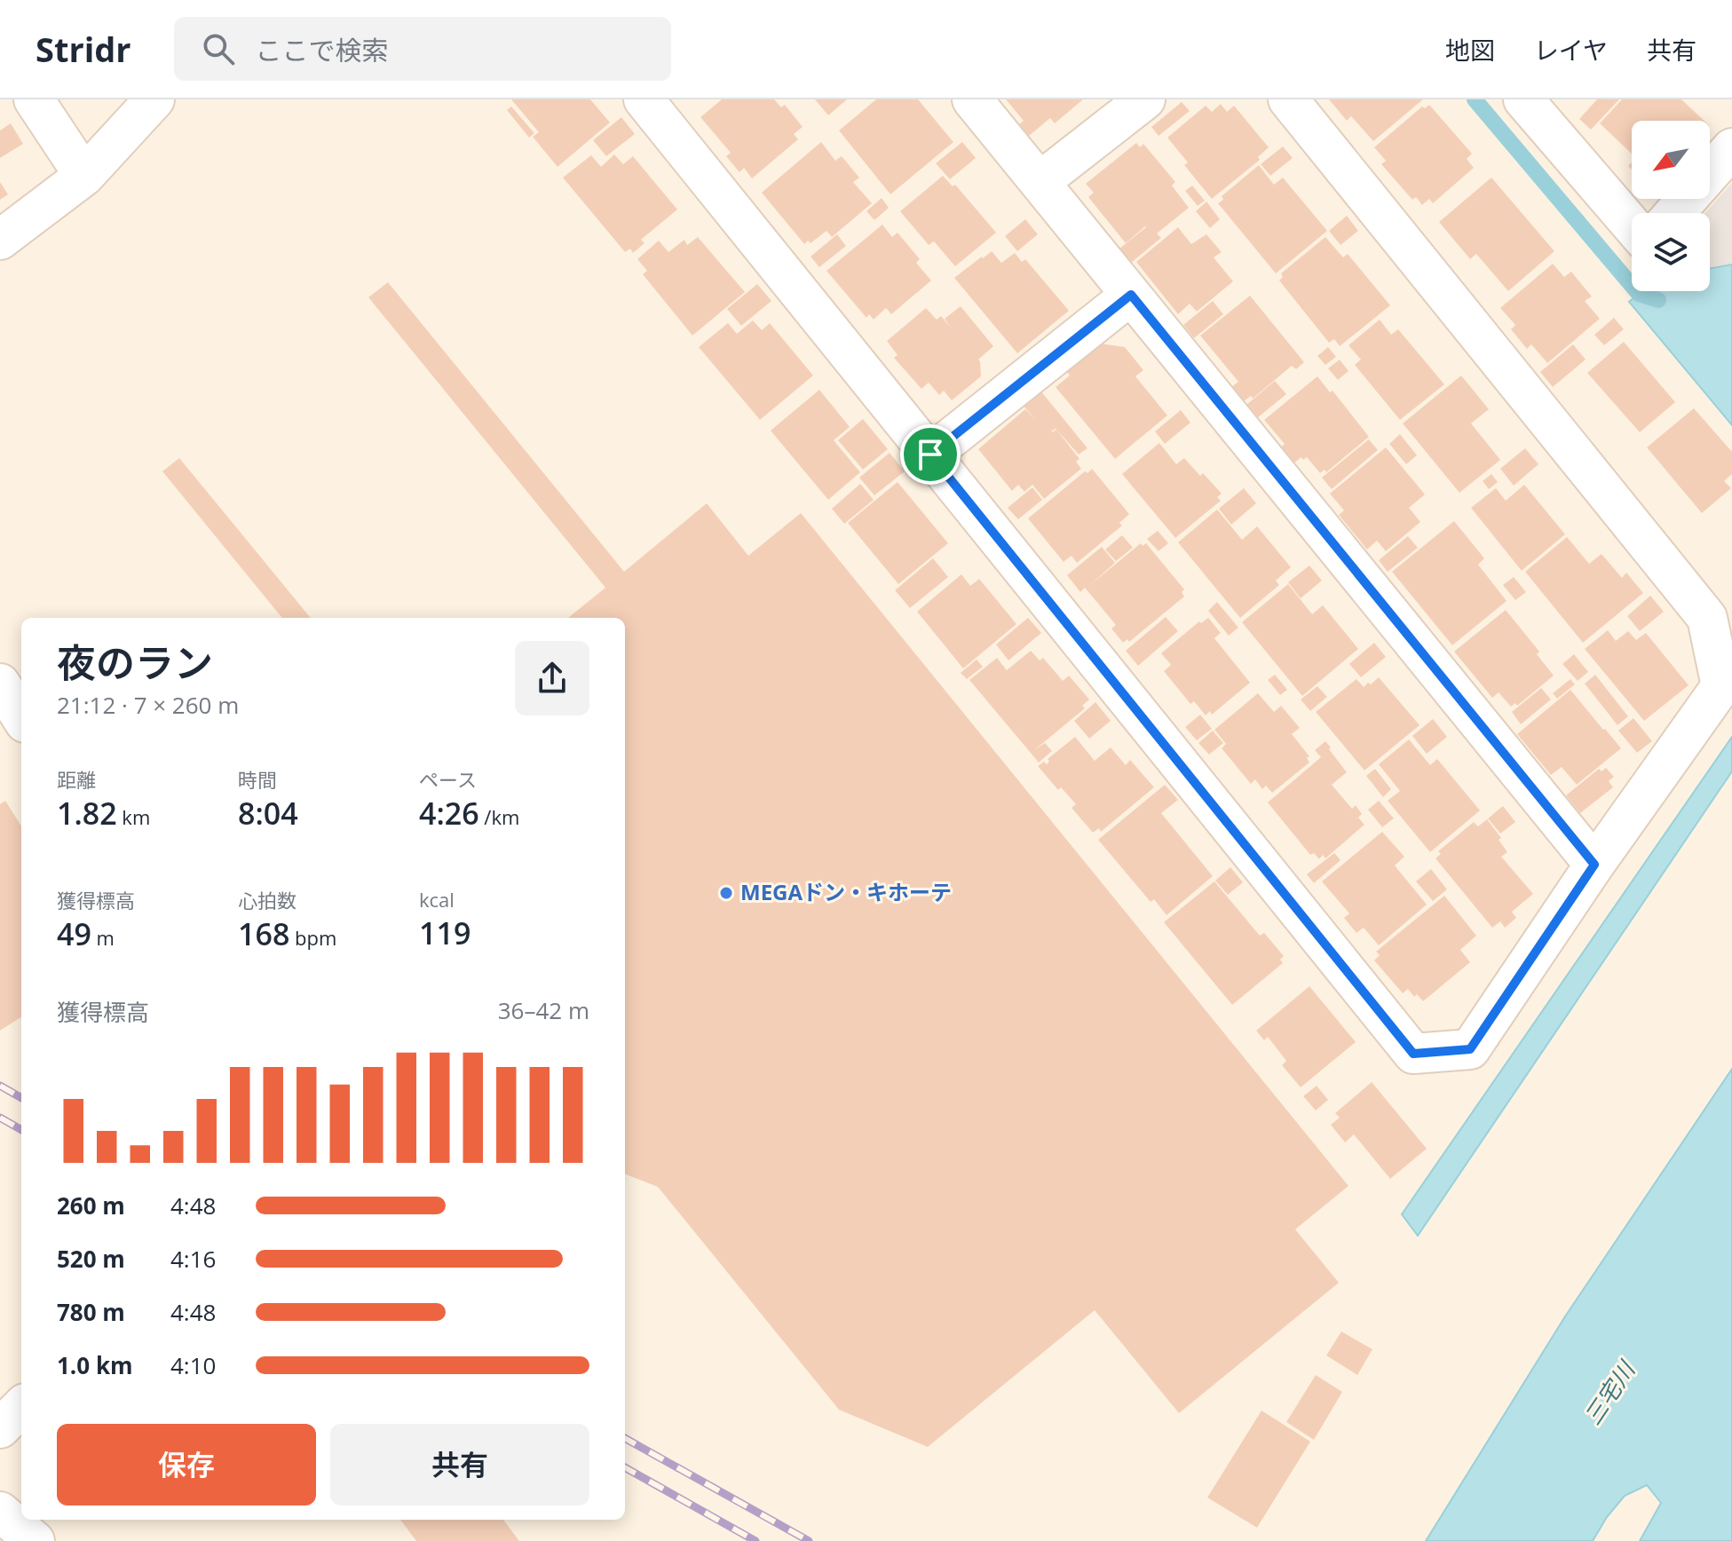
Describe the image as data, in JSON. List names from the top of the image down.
{
  "water": ["三宅川"],
  "places": ["MEGAドン・キホーテ"],
  "north": "bottom left",
  "page": {
    "header": "Stridr",
    "search": "ここで検索",
    "nav": ["地図", "レイヤ", "共有"],
    "heading": ["夜のラン", "21:12 · 7 × 260 m"],
    "stats": [
      ["距離", "1.82 km"],
      ["時間", "8:04"],
      ["ペース", "4:26 /km"],
      ["獲得標高", "49 m"],
      ["心拍数", "168 bpm"],
      ["kcal", "119"]
    ],
    "chart": ["獲得標高", "36–42 m"],
    "list": [
      {
        "name": "260 m",
        "note": "4:48"
      },
      {
        "name": "520 m",
        "note": "4:16"
      },
      {
        "name": "780 m",
        "note": "4:48"
      },
      {
        "name": "1.0 km",
        "note": "4:10"
      }
    ],
    "buttons": ["保存", "共有"]
  }
}
